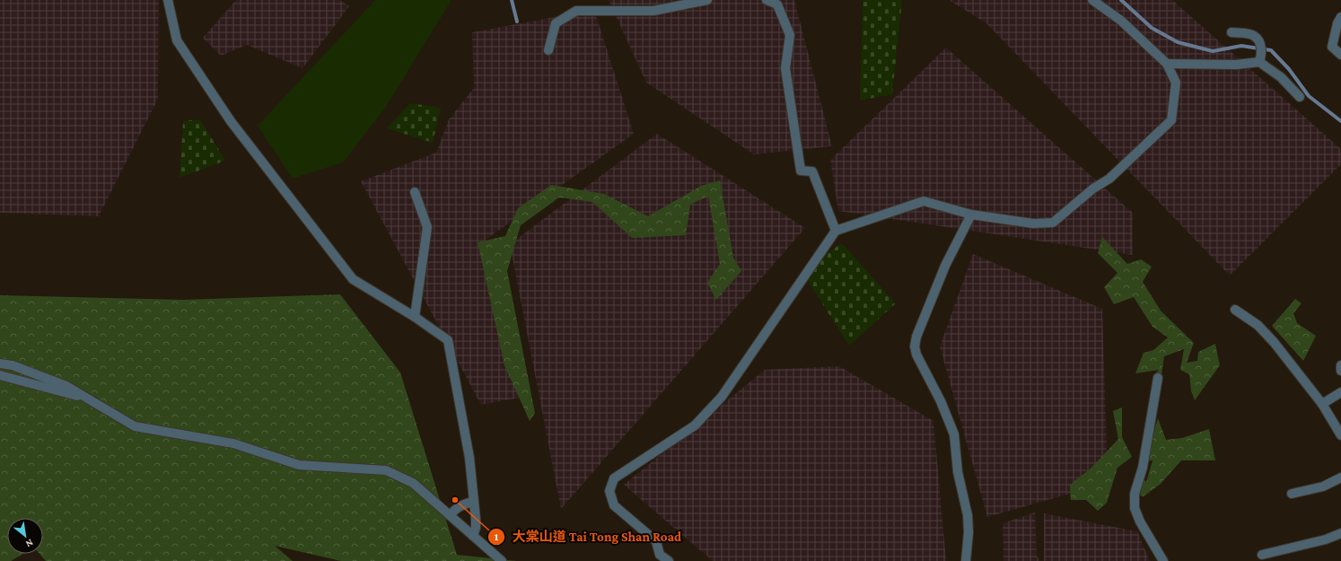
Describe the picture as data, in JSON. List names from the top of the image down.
{
  "places": ["大棠山道 Tai Tong Shan Road"],
  "north": "bottom right"
}
